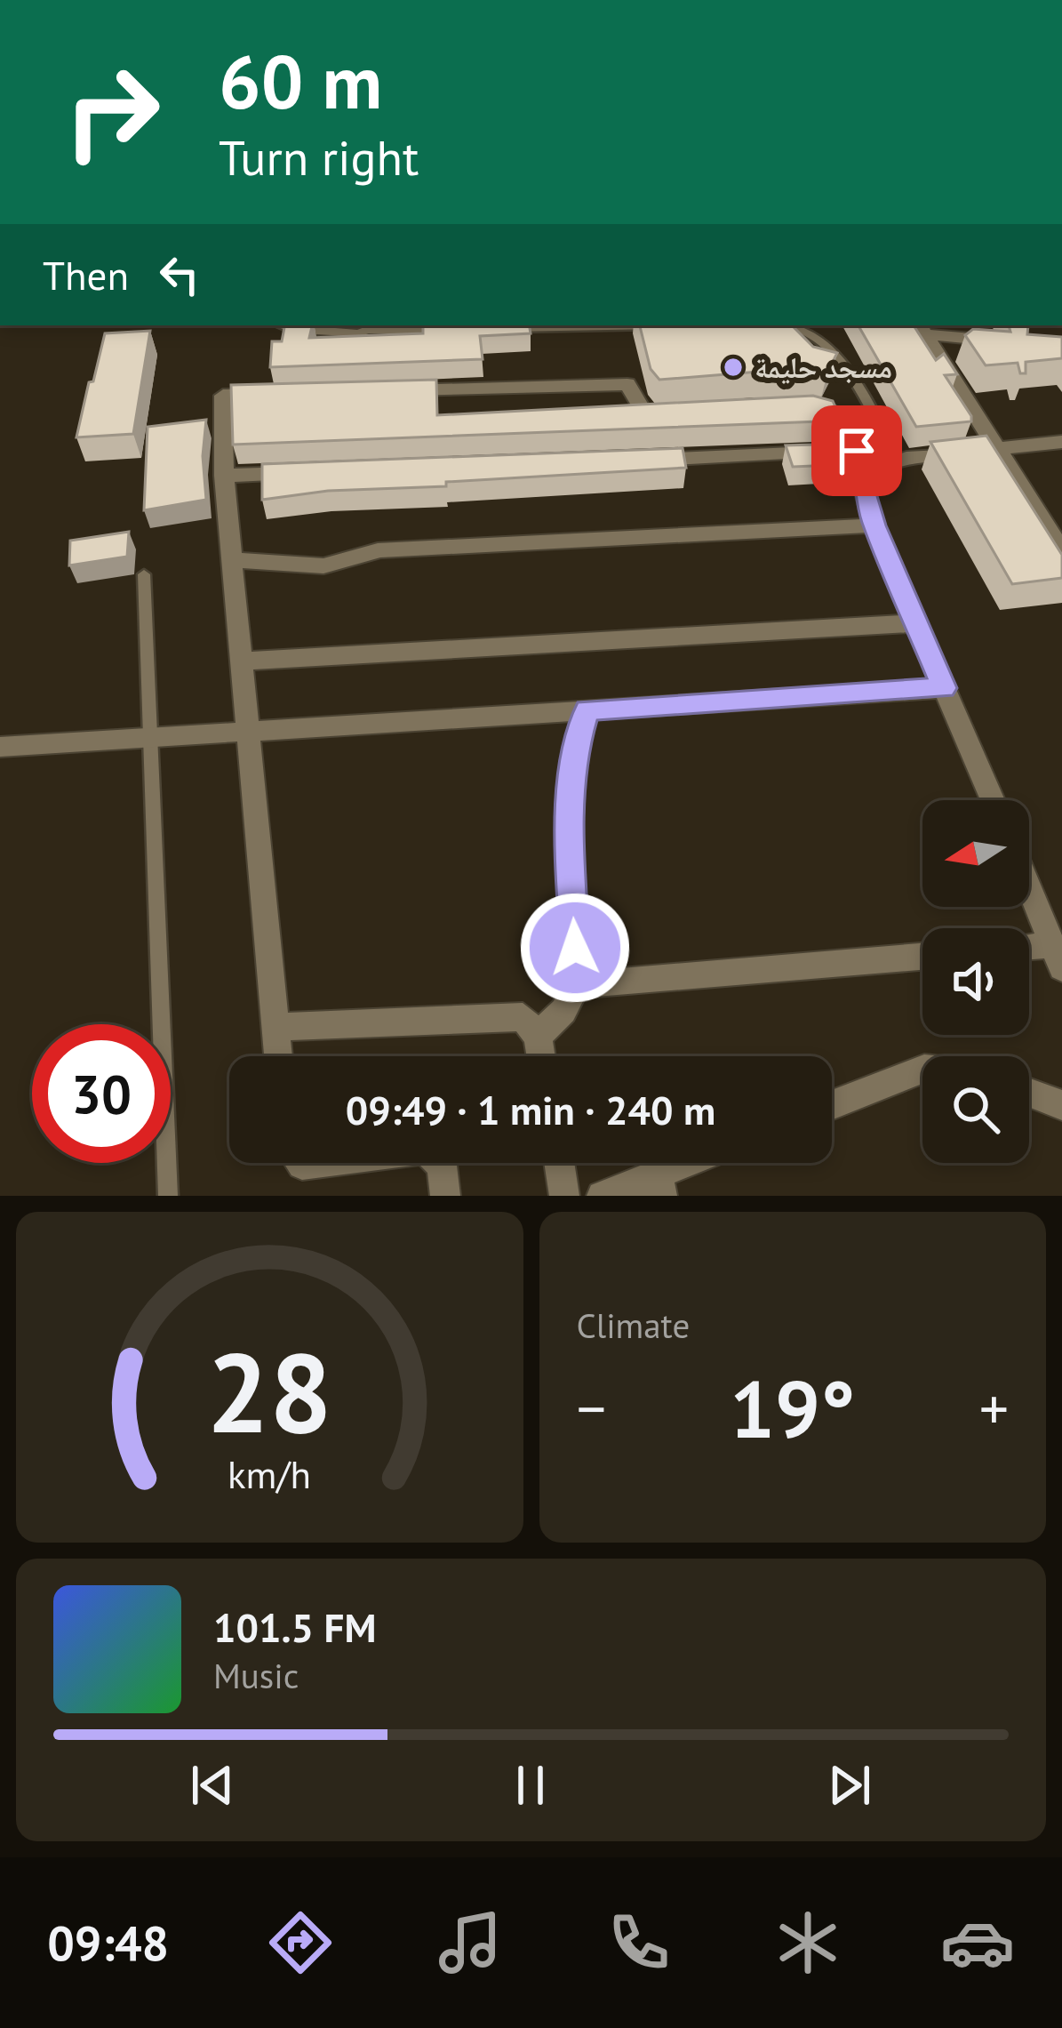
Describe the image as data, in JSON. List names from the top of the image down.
{
  "places": ["مسجد حليمة"],
  "north": "left",
  "page": {
    "turn": ["60 m", "Turn right"],
    "then": "Then",
    "limit": "30",
    "trip": "09:49 · 1 min · 240 m",
    "tile": "Climate",
    "heat": ["−", "19°", "+"],
    "song": ["101.5 FM", "Music"],
    "tabs": "09:48",
    "gauge": ["28", "km/h"]
  }
}
